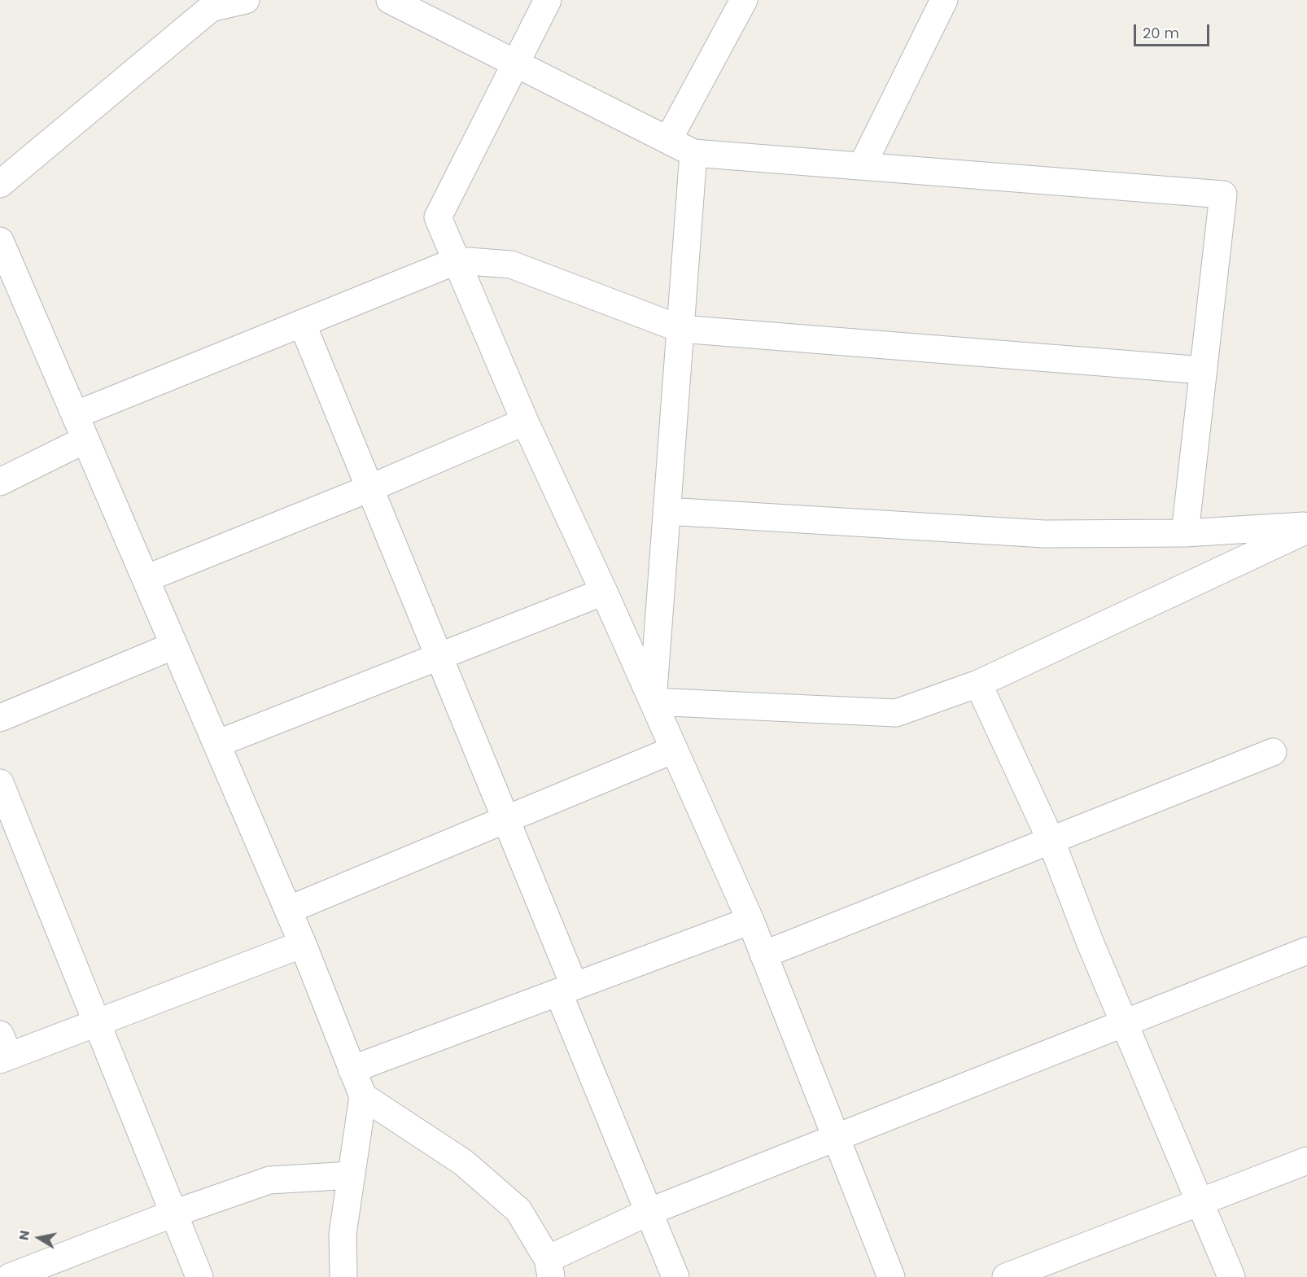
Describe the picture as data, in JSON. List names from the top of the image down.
{
  "scale_bar": "20 m",
  "north": "left"
}
